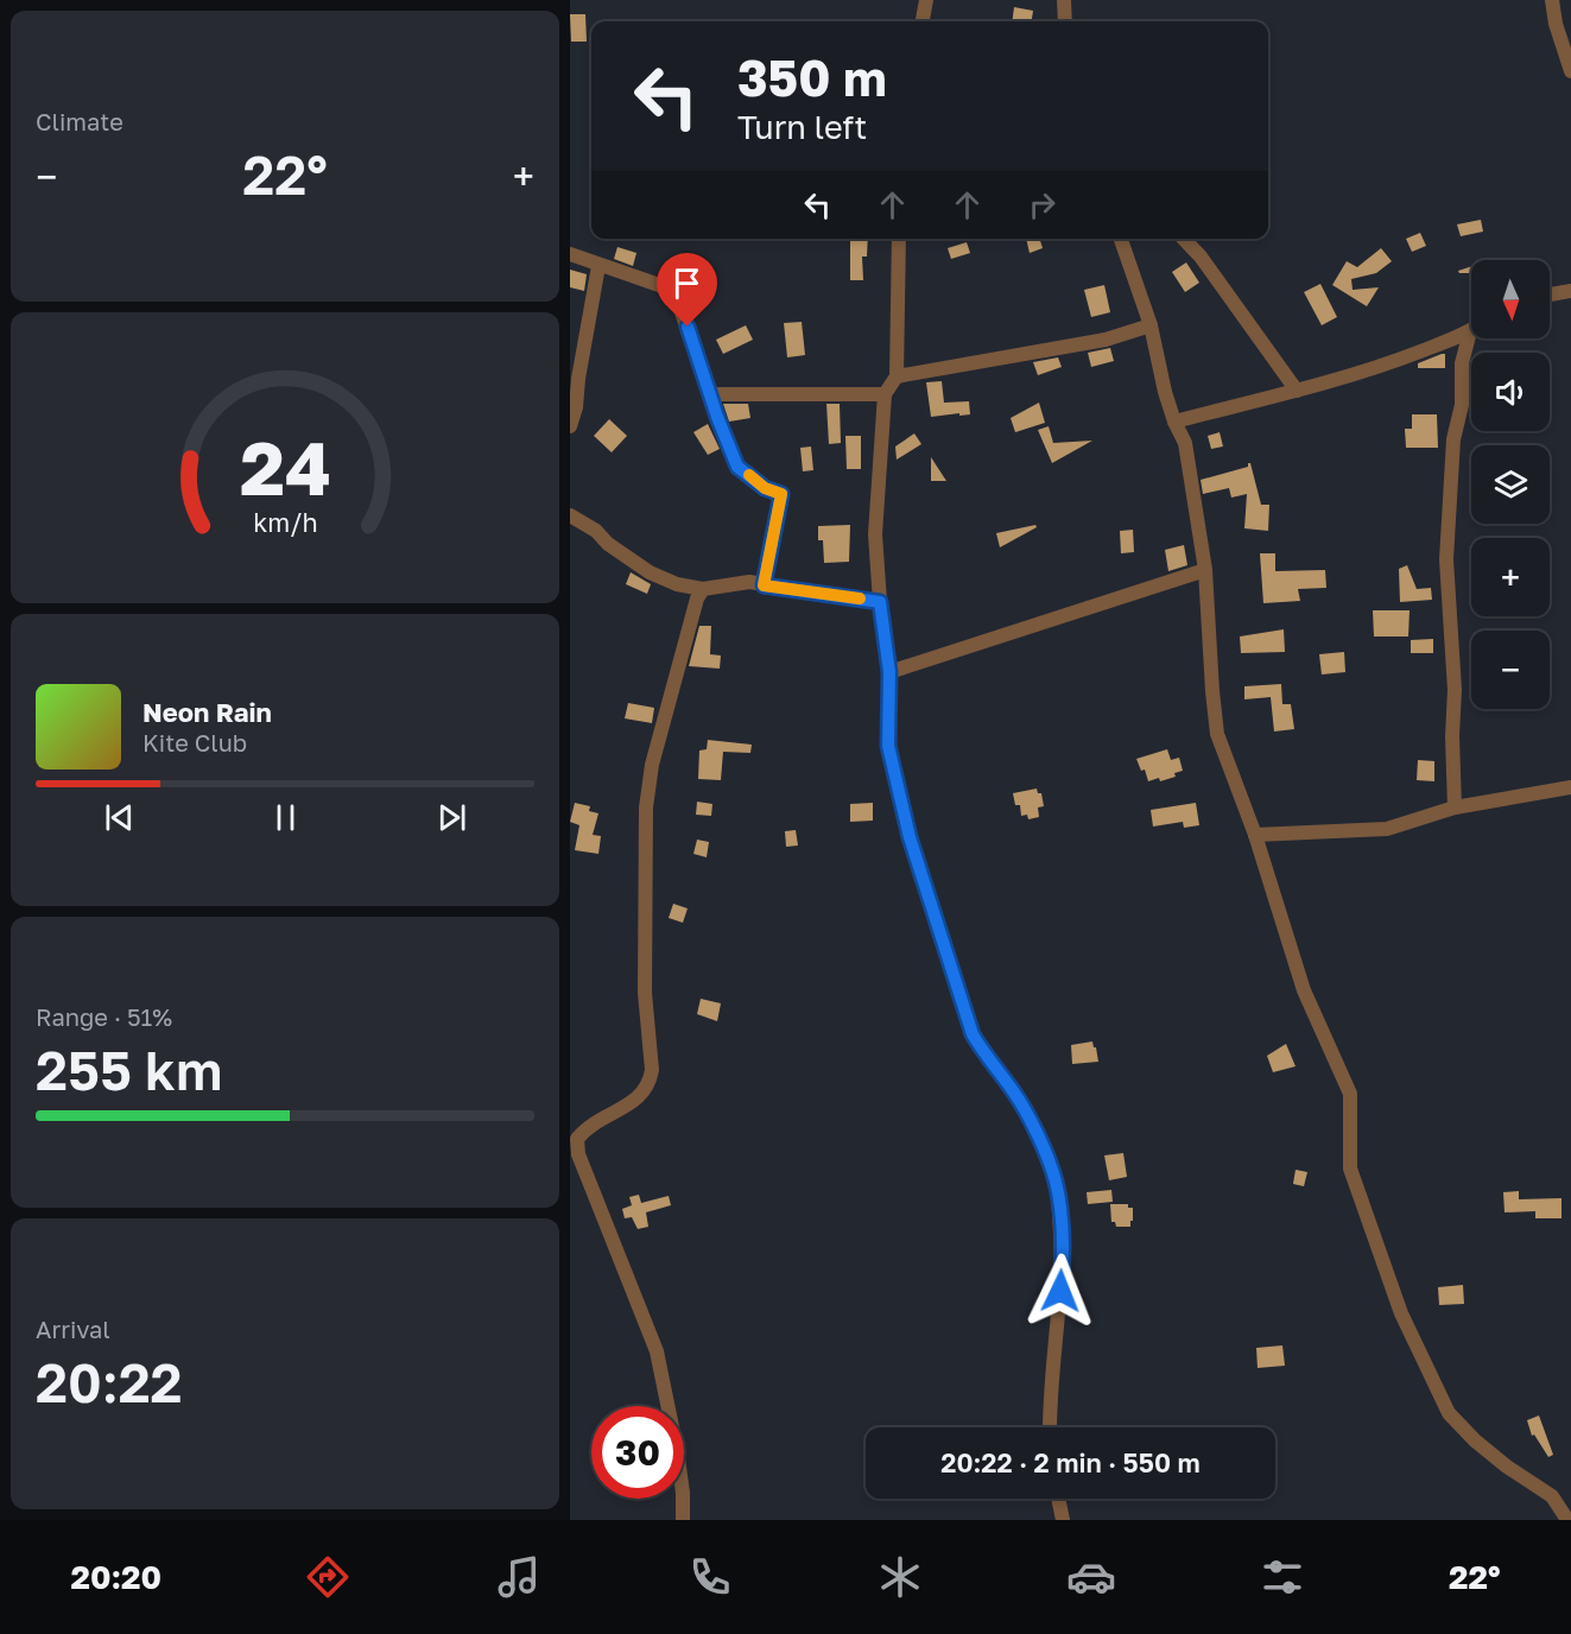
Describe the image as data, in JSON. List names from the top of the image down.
{
  "north": "bottom",
  "page": {
    "tile": [
      "Climate",
      ["Range · 51%", "255 km"],
      ["Arrival", "20:22"]
    ],
    "turn": ["350 m", "Turn left"],
    "heat": ["−", "22°", "+"],
    "map_buttons": ["+", "−"],
    "song": ["Neon Rain", "Kite Club"],
    "limit": "30",
    "trip": "20:22 · 2 min · 550 m",
    "tabs": ["20:20", "22°"],
    "gauge": ["24", "km/h"]
  }
}
